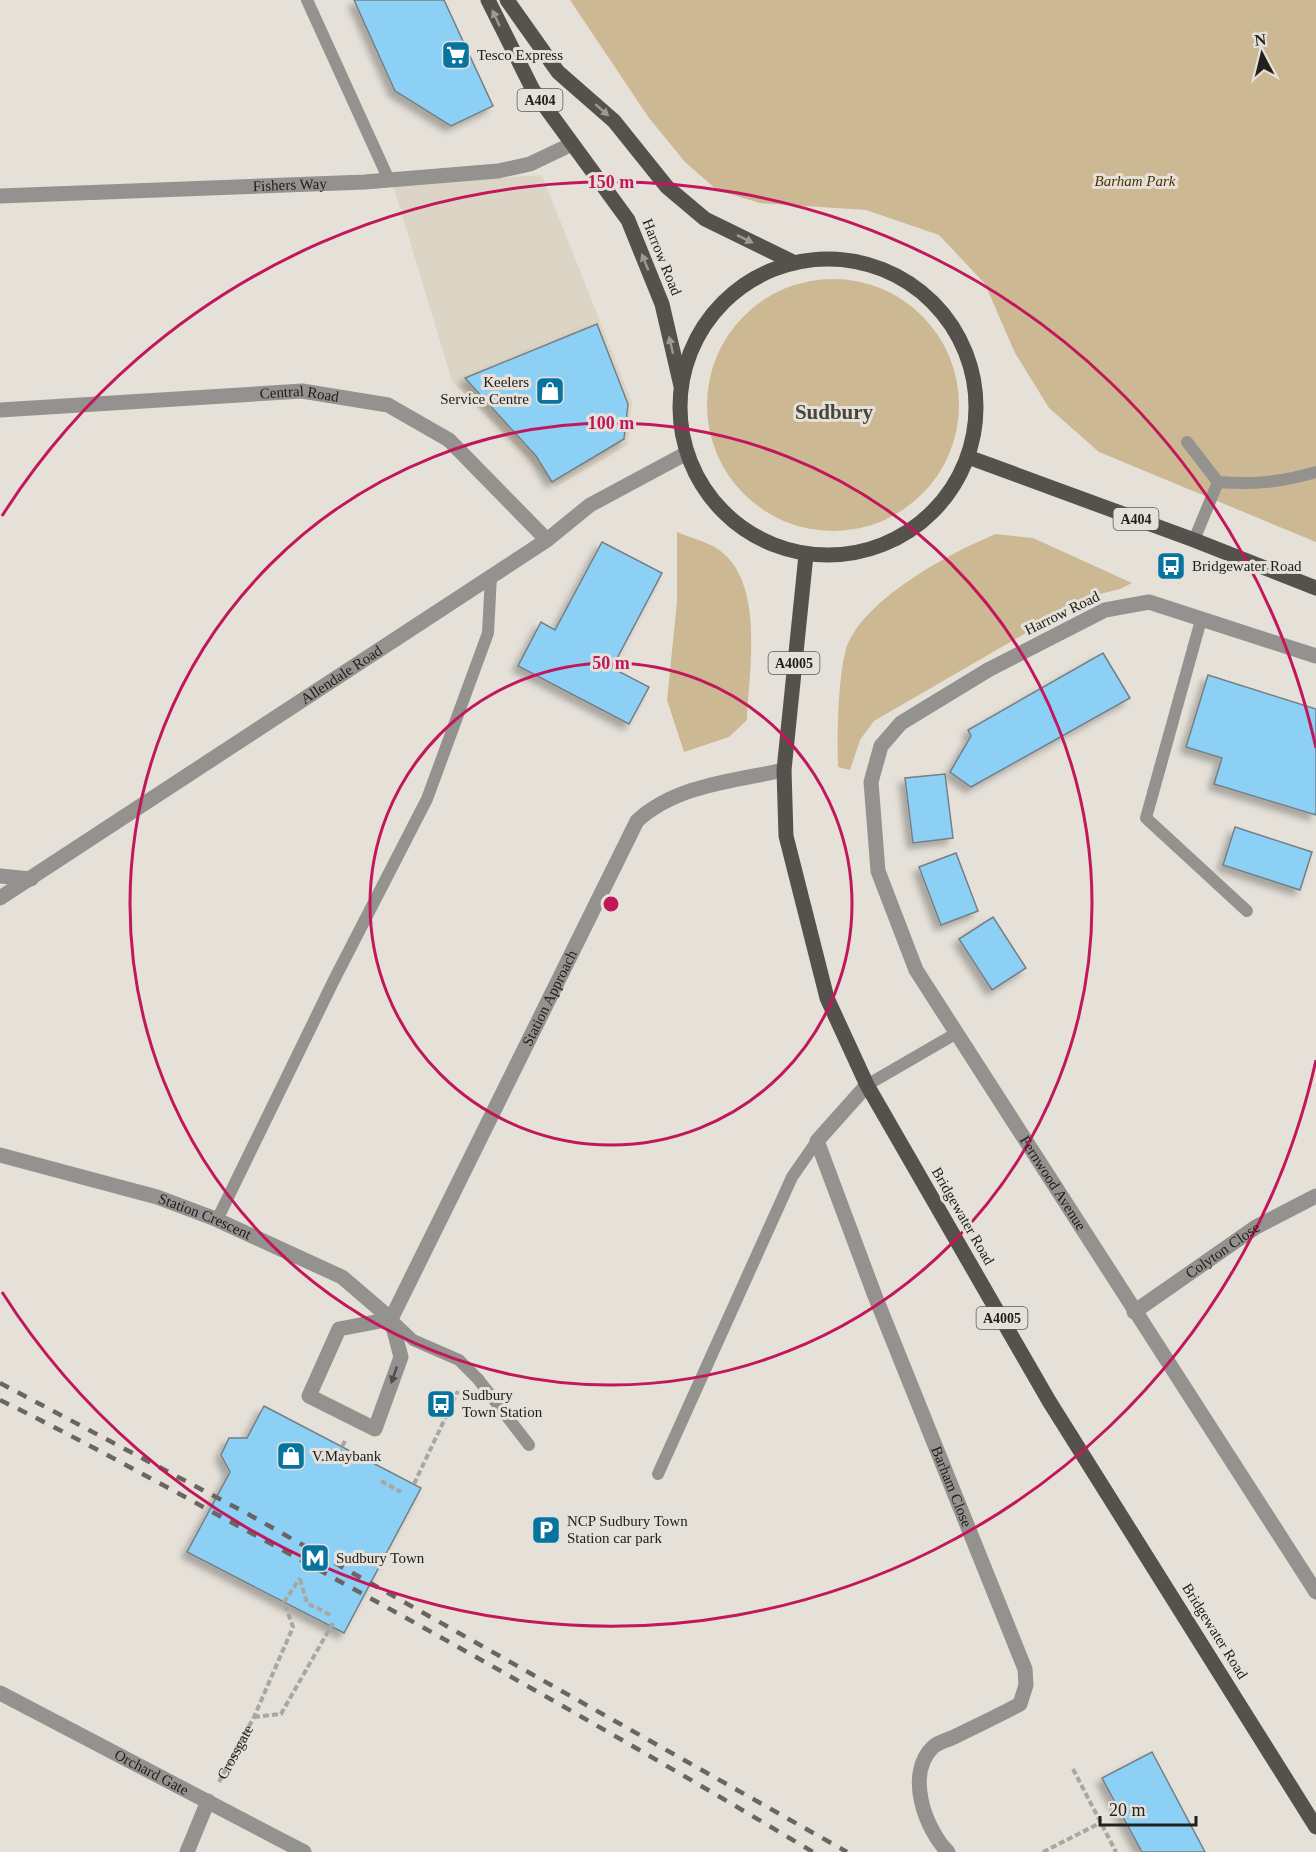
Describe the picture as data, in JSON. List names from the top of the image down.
{
  "streets": {
    "main road": [
      "A404",
      "Harrow Road",
      "A4005",
      "Bridgewater Road"
    ],
    "street": [
      "Fishers Way",
      "Central Road",
      "Allendale Road",
      "Station Approach",
      "Fernwood Avenue",
      "Station Crescent",
      "Colyton Close",
      "Barham Close",
      "Orchard Gate"
    ],
    "path": ["Crossgate"]
  },
  "crossings": [
    ["Fishers Way", "Harrow Road"],
    ["Harrow Road", "Fernwood Avenue"],
    ["Central Road", "Allendale Road"],
    ["Station Approach", "Bridgewater Road"],
    ["Station Approach", "Station Crescent"],
    ["Fernwood Avenue", "Colyton Close"]
  ],
  "districts": ["Sudbury"],
  "parks": ["Barham Park"],
  "places": {
    "supermarket": ["Tesco Express"],
    "shop": ["Keelers Service Centre", "V.Maybank"],
    "bus stop": ["Bridgewater Road", "Sudbury Town Station"],
    "parking": ["NCP Sudbury Town Station car park"],
    "metro station": ["Sudbury Town"]
  },
  "scale_bar": "20 m",
  "north": "top",
  "rings": ["150 m", "100 m", "50 m"]
}
